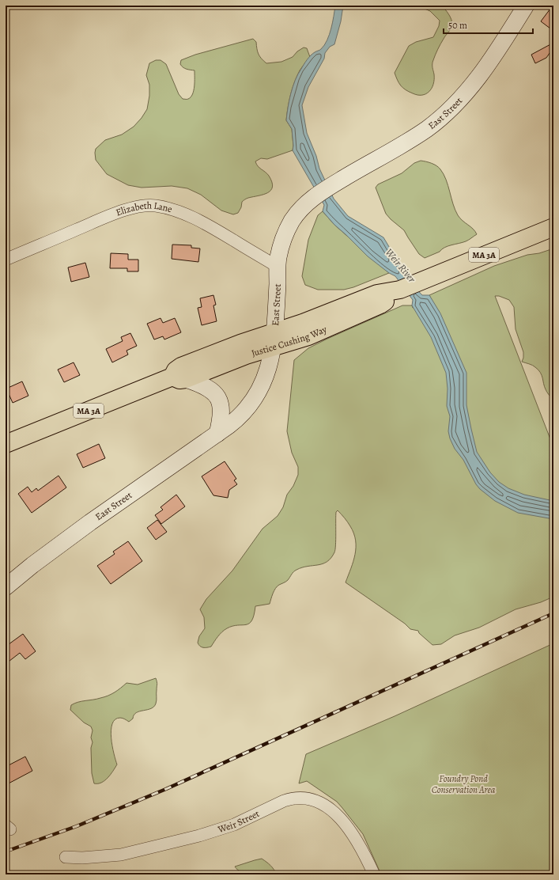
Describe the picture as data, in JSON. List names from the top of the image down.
{
  "streets": {
    "main road": ["East Street", "MA 3A", "Justice Cushing Way"],
    "street": ["Elizabeth Lane", "Weir Street"]
  },
  "crossings": [
    ["East Street", "Elizabeth Lane"],
    ["East Street", "Justice Cushing Way"]
  ],
  "water": ["Weir River"],
  "parks": ["Foundry Pond Conservation Area"],
  "scale_bar": "50 m"
}
